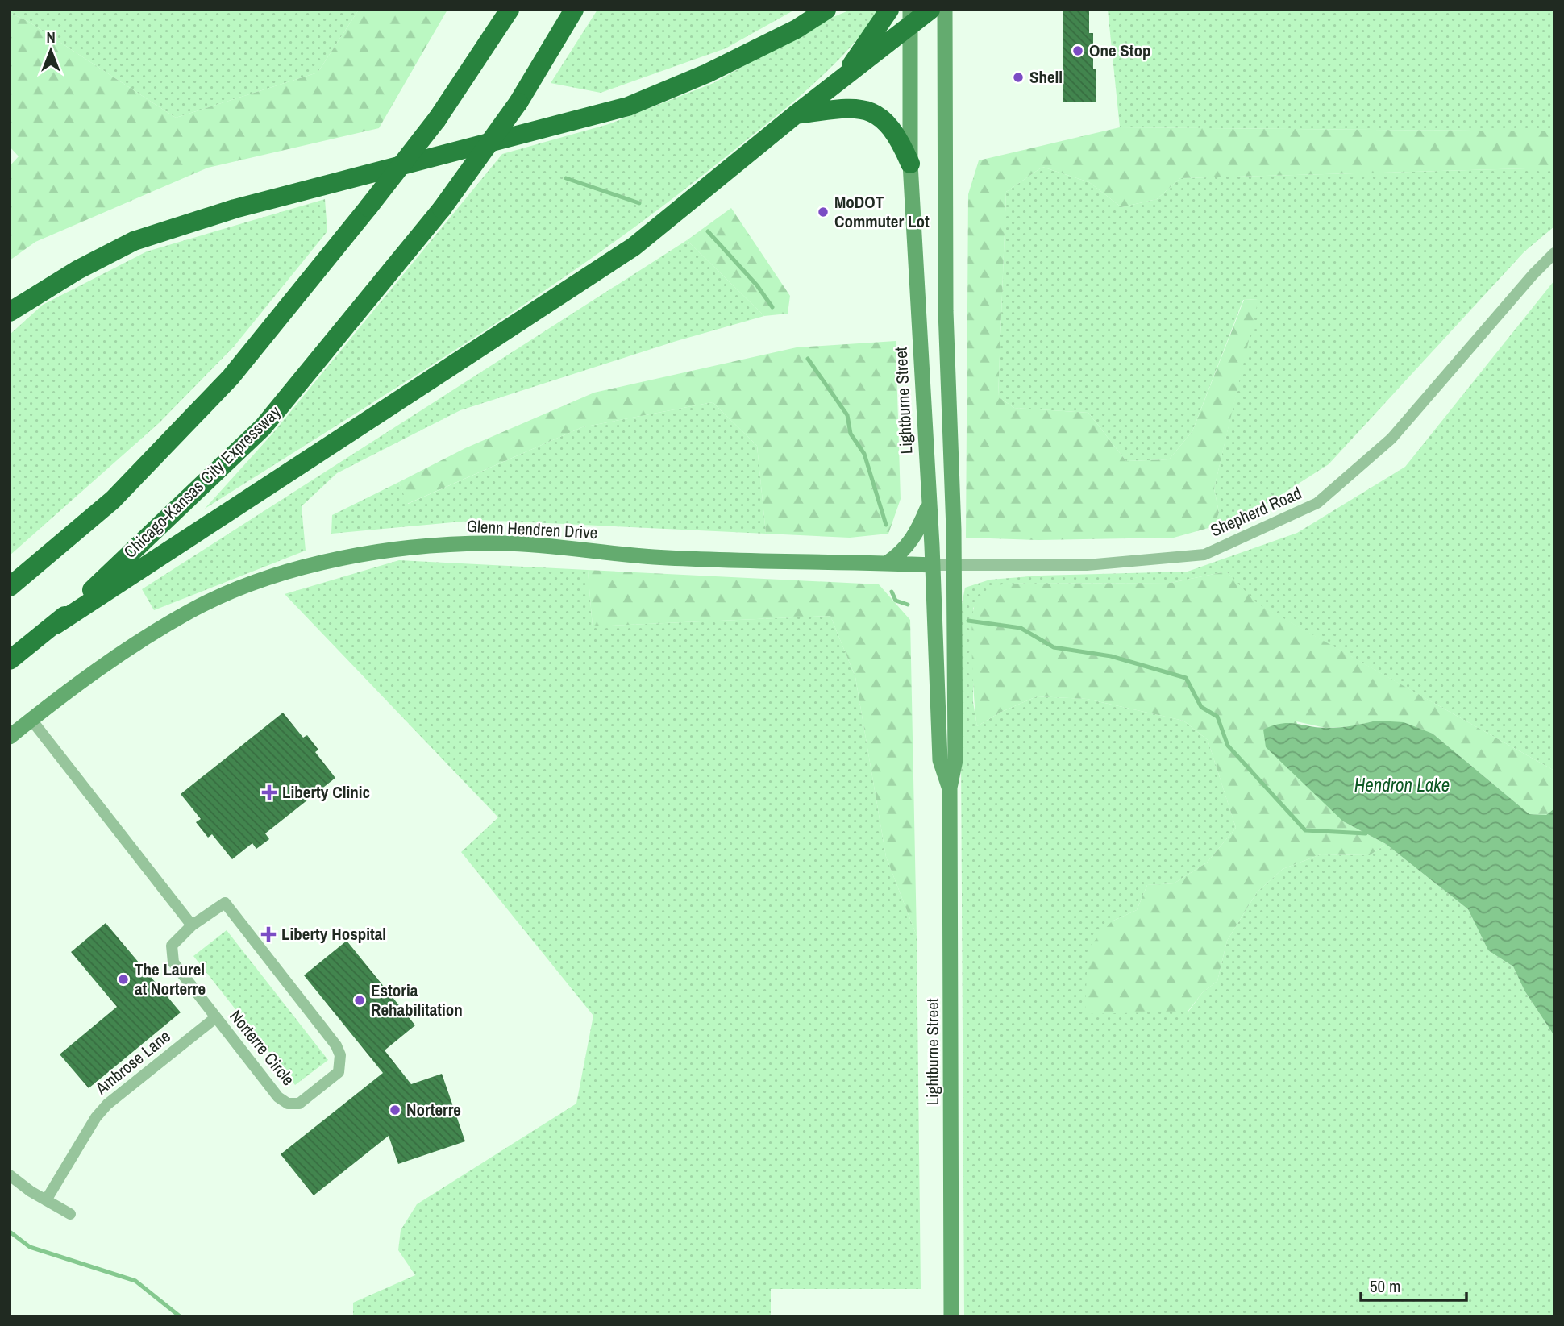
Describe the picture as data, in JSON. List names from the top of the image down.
{
  "streets": {
    "highway": ["Chicago-Kansas City Expressway"],
    "main road": ["Lightburne Street", "Glenn Hendren Drive"],
    "street": ["Shepherd Road", "Norterre Circle", "Ambrose Lane"]
  },
  "crossings": [
    ["Lightburne Street", "Shepherd Road"],
    ["Lightburne Street", "Glenn Hendren Drive"],
    ["Shepherd Road", "Glenn Hendren Drive"],
    ["Norterre Circle", "Ambrose Lane"]
  ],
  "water": ["Hendron Lake"],
  "places": {
    "other": [
      "One Stop",
      "Shell",
      "MoDOT Commuter Lot",
      "The Laurel at Norterre",
      "Estoria Rehabilitation",
      "Norterre"
    ],
    "health": ["Liberty Clinic", "Liberty Hospital"]
  },
  "scale_bar": "50 m",
  "north": "top"
}
